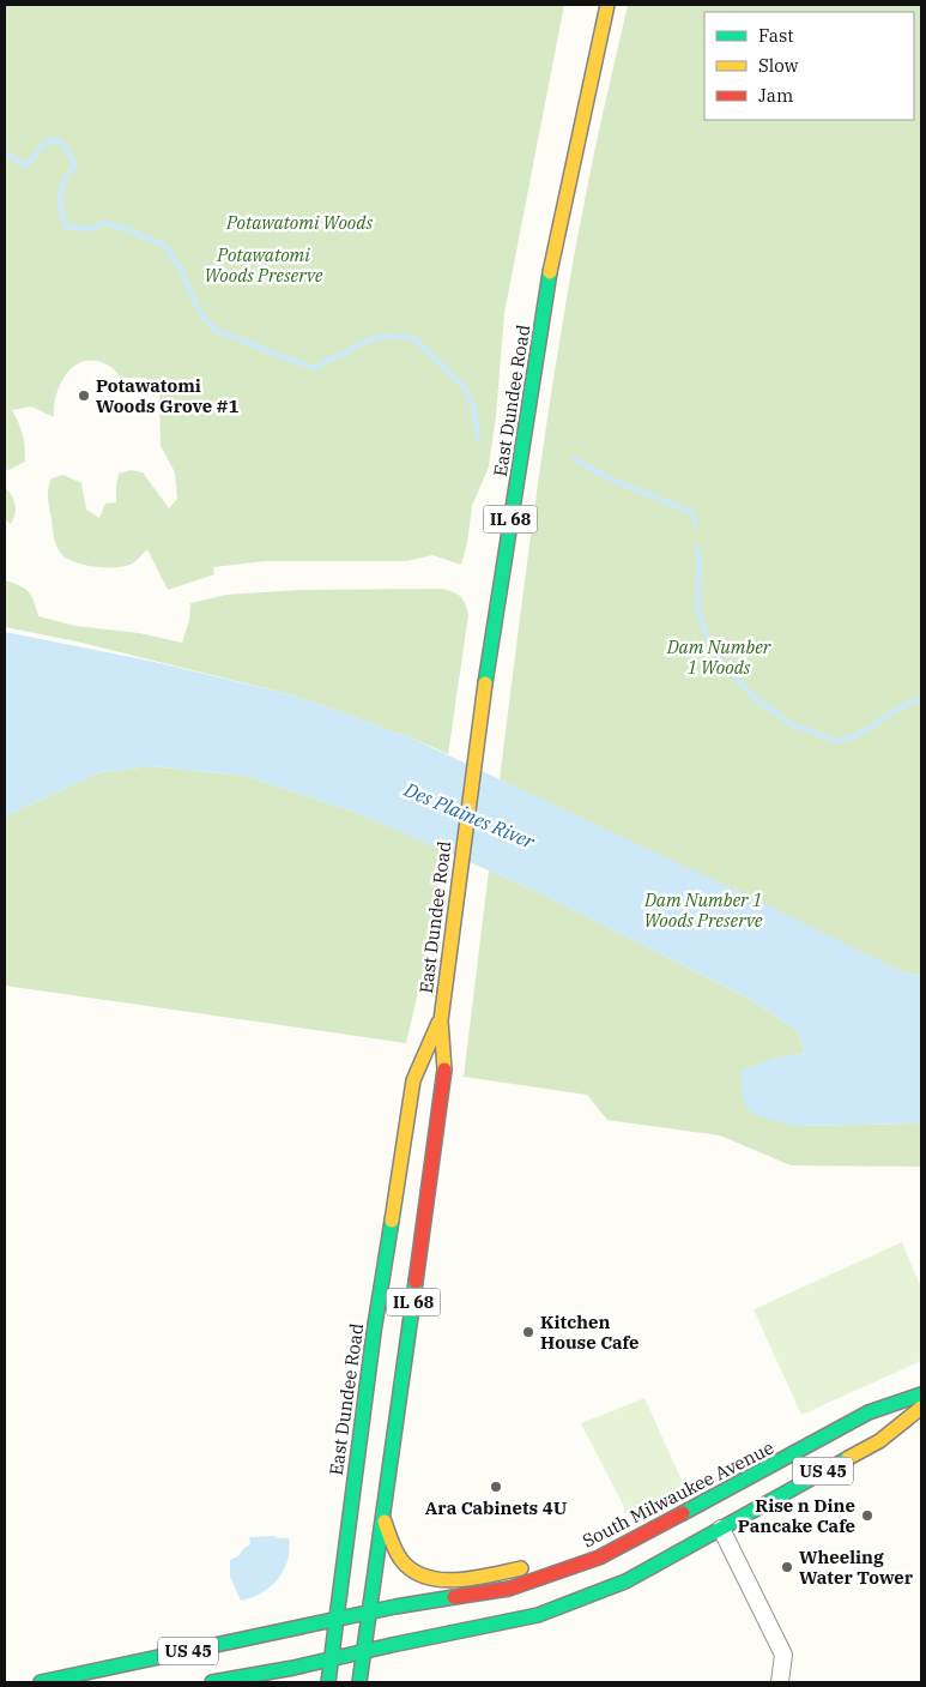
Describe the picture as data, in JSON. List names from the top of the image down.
{
  "streets": {
    "main road": [
      "East Dundee Road",
      "IL 68",
      "US 45",
      "South Milwaukee Avenue"
    ]
  },
  "crossings": [
    ["East Dundee Road", "US 45"],
    ["East Dundee Road", "South Milwaukee Avenue"],
    ["US 45", "South Milwaukee Avenue"]
  ],
  "water": ["Des Plaines River"],
  "parks": [
    "Potawatomi Woods",
    "Potawatomi Woods Preserve",
    "Dam Number 1 Woods",
    "Dam Number 1 Woods Preserve"
  ],
  "places": [
    "Potawatomi Woods Grove #1",
    "Kitchen House Cafe",
    "Ara Cabinets 4U",
    "Rise n Dine Pancake Cafe",
    "Wheeling Water Tower"
  ],
  "legend": ["Fast", "Slow", "Jam"]
}
